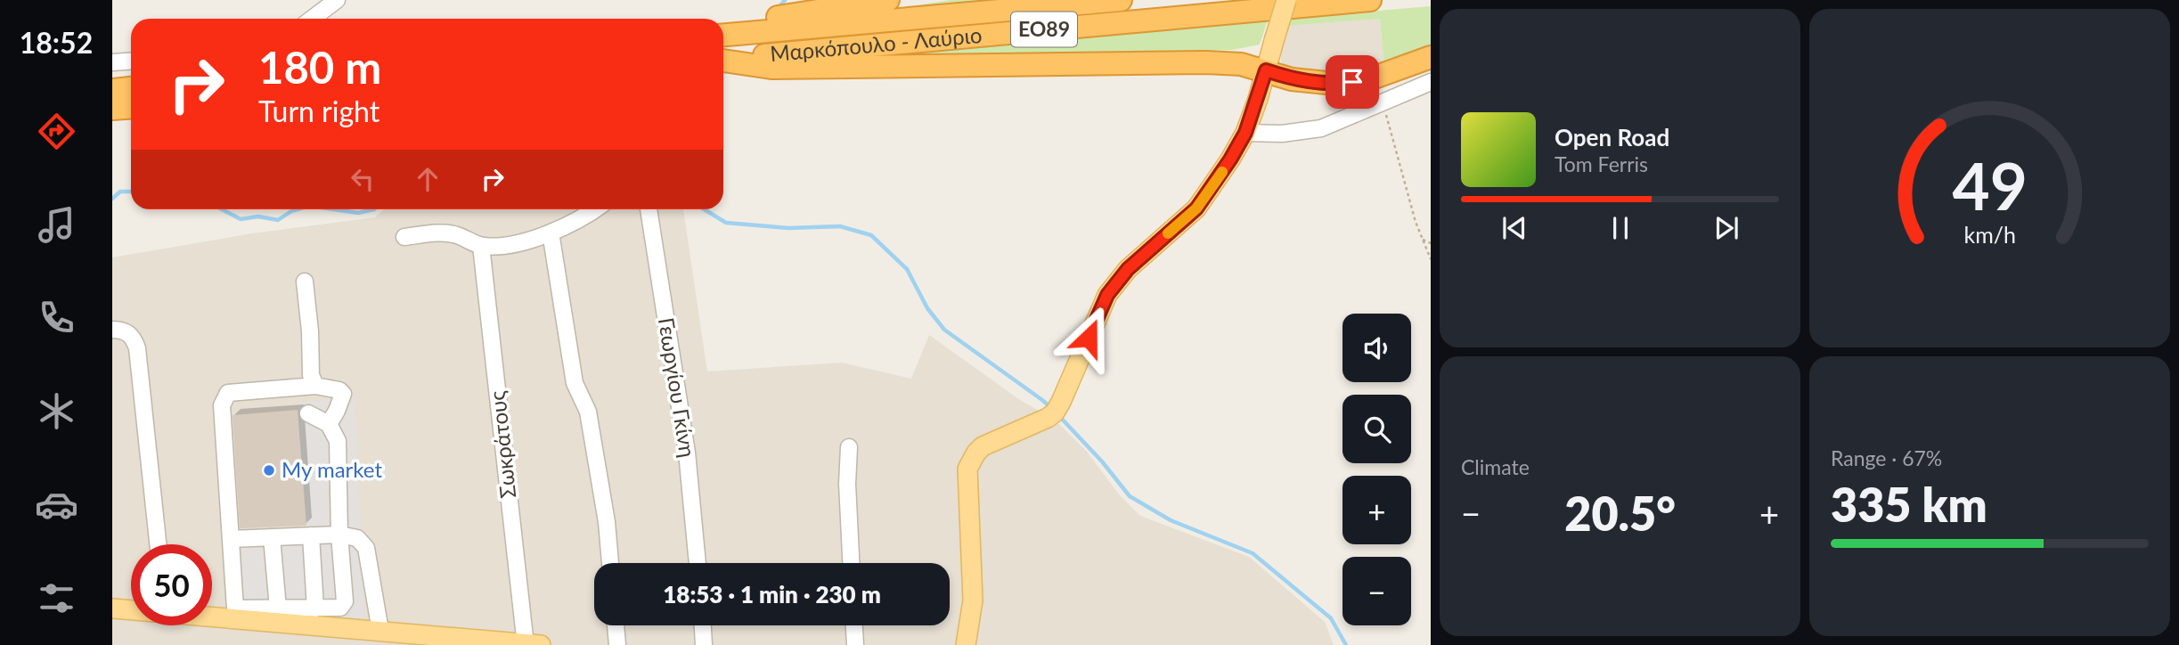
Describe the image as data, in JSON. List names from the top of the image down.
{
  "streets": {
    "highway": ["ΕΟ89", "Μαρκόπουλο - Λαύριο"],
    "street": ["Γεωργίου Γκίνη", "Σωκράτους"]
  },
  "places": ["My market"],
  "page": {
    "tabs": "18:52",
    "turn": ["180 m", "Turn right"],
    "song": ["Open Road", "Tom Ferris"],
    "map_buttons": ["+", "−"],
    "tile": [
      "Climate",
      ["Range · 67%", "335 km"]
    ],
    "heat": ["−", "20.5°", "+"],
    "limit": "50",
    "trip": "18:53 · 1 min · 230 m",
    "gauge": ["49", "km/h"]
  }
}
